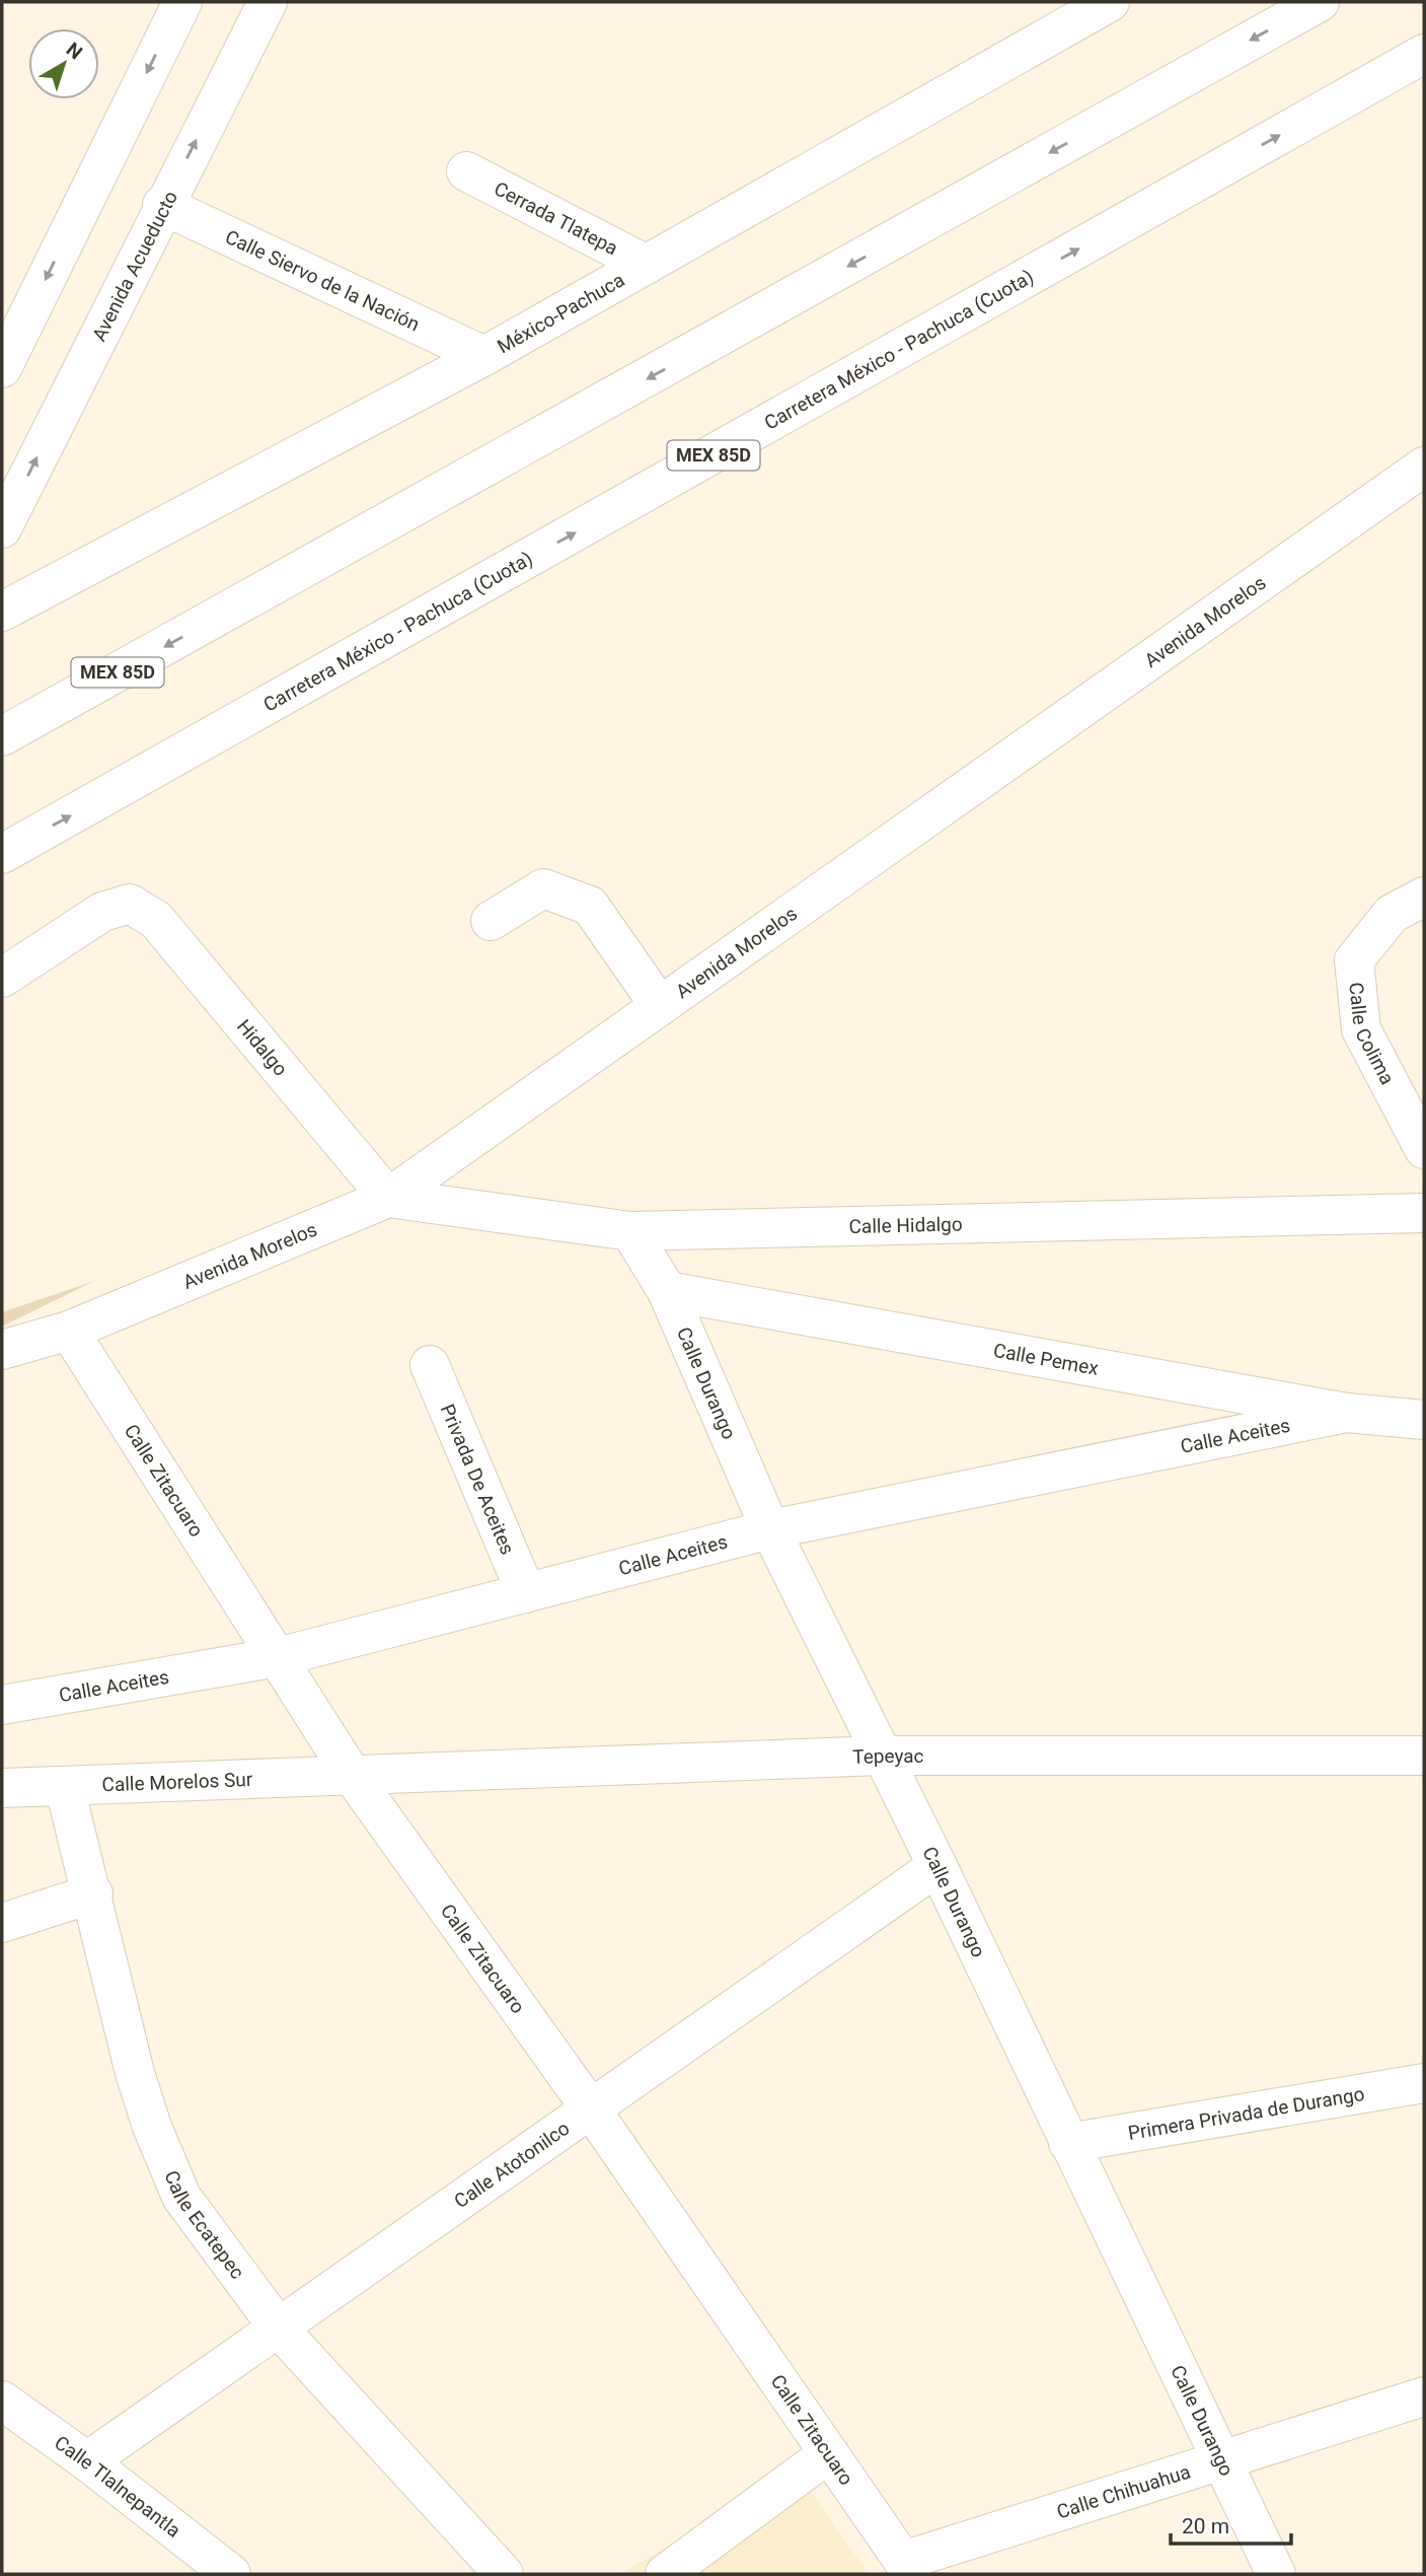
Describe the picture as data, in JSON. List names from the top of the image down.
{
  "streets": {
    "main road": [
      "Cerrada Tlatepa",
      "Avenida Acueducto",
      "Calle Siervo de la Nación",
      "México-Pachuca",
      "Carretera México - Pachuca (Cuota)",
      "MEX 85D",
      "Avenida Morelos",
      "Calle Colima",
      "Hidalgo",
      "Calle Hidalgo",
      "Calle Pemex",
      "Calle Durango",
      "Calle Aceites",
      "Privada De Aceites",
      "Calle Zitacuaro",
      "Tepeyac",
      "Calle Morelos Sur",
      "Primera Privada de Durango",
      "Calle Atotonilco",
      "Calle Ecatepec",
      "Calle Tlalnepantla",
      "Calle Chihuahua"
    ]
  },
  "crossings": [
    ["Cerrada Tlatepa", "México-Pachuca"],
    ["Avenida Acueducto", "Calle Siervo de la Nación"],
    ["Calle Siervo de la Nación", "México-Pachuca"],
    ["Avenida Morelos", "Hidalgo"],
    ["Avenida Morelos", "Calle Hidalgo"],
    ["Avenida Morelos", "Calle Zitacuaro"],
    ["Hidalgo", "Calle Hidalgo"],
    ["Calle Hidalgo", "Calle Durango"],
    ["Calle Pemex", "Calle Durango"],
    ["Calle Pemex", "Calle Aceites"],
    ["Calle Durango", "Calle Aceites"],
    ["Calle Durango", "Tepeyac"],
    ["Calle Durango", "Primera Privada de Durango"],
    ["Calle Durango", "Calle Atotonilco"],
    ["Calle Durango", "Calle Chihuahua"],
    ["Calle Aceites", "Privada De Aceites"],
    ["Calle Aceites", "Calle Zitacuaro"],
    ["Calle Zitacuaro", "Tepeyac"],
    ["Calle Zitacuaro", "Calle Morelos Sur"],
    ["Calle Zitacuaro", "Calle Atotonilco"],
    ["Calle Zitacuaro", "Calle Chihuahua"],
    ["Tepeyac", "Calle Morelos Sur"],
    ["Calle Morelos Sur", "Calle Ecatepec"],
    ["Calle Atotonilco", "Calle Ecatepec"],
    ["Calle Atotonilco", "Calle Tlalnepantla"]
  ],
  "scale_bar": "20 m",
  "north": "top right"
}
